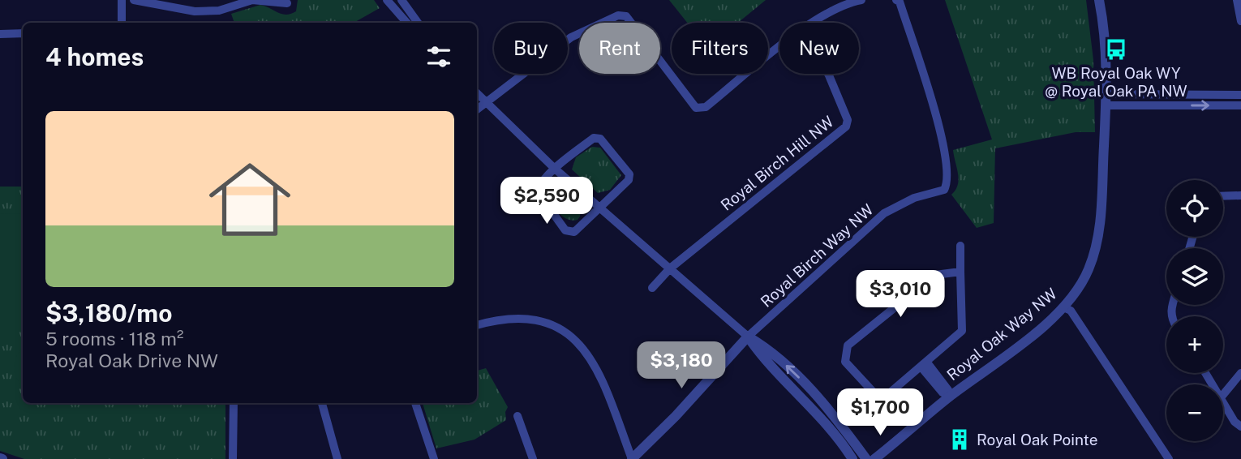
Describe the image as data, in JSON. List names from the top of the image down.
{
  "streets": {
    "street": ["Royal Birch Hill NW", "Royal Birch Way NW", "Royal Oak Way NW"]
  },
  "places": {
    "bus stop": ["WB Royal Oak WY @ Royal Oak PA NW"],
    "building": ["Royal Oak Pointe"]
  },
  "page": {
    "chip": [
      "Buy",
      "Rent",
      "Filters",
      "New"
    ],
    "heading": "4 homes",
    "list": [
      {
        "name": "$3,180/mo",
        "note": "5 rooms · 118 m² · Royal Oak Drive NW"
      }
    ],
    "price": [
      "$2,590",
      "$3,010",
      "$3,180",
      "$1,700"
    ],
    "map_buttons": ["+", "−"]
  }
}
